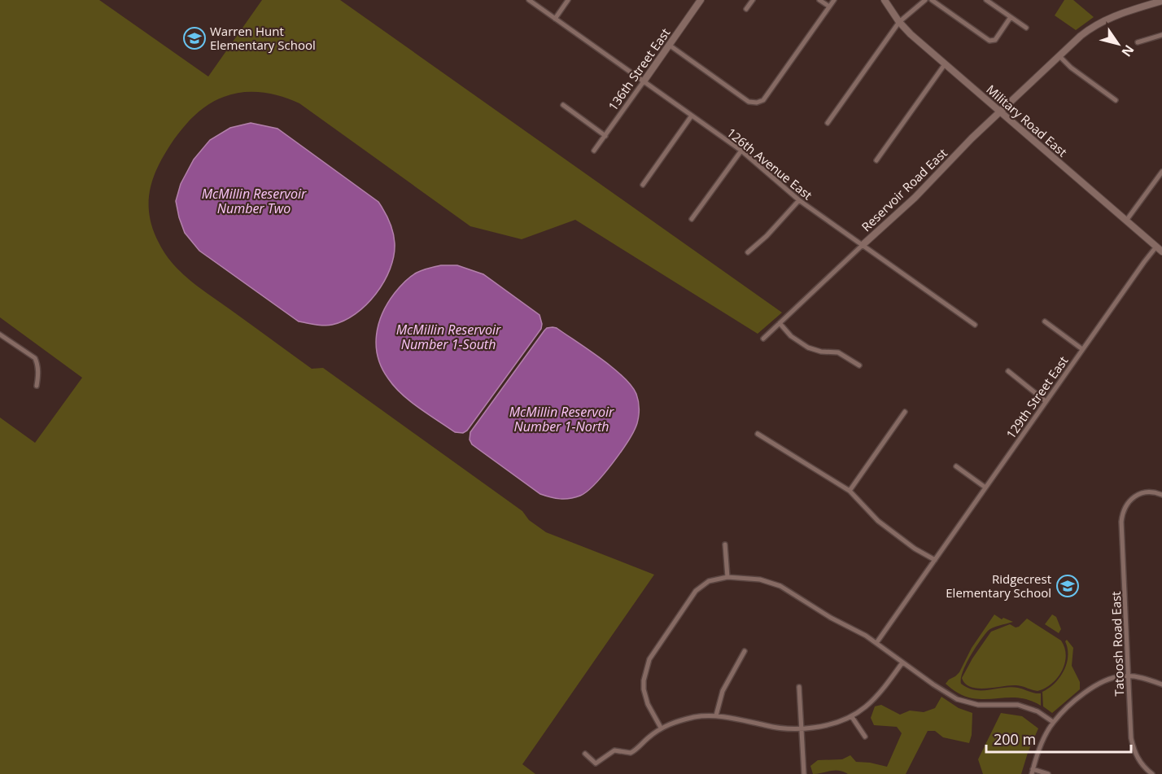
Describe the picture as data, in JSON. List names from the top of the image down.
{
  "streets": {
    "street": [
      "136th Street East",
      "Military Road East",
      "126th Avenue East",
      "Reservoir Road East",
      "129th Street East",
      "Tatoosh Road East"
    ]
  },
  "crossings": [
    ["136th Street East", "126th Avenue East"],
    ["Military Road East", "Reservoir Road East"],
    ["Military Road East", "129th Street East"],
    ["126th Avenue East", "Reservoir Road East"]
  ],
  "water": ["McMillin Reservoir Number Two", "McMillin Reservoir Number 1-South", "McMillin Reservoir Number 1-North"],
  "places": {
    "school or university": ["Warren Hunt Elementary School", "Ridgecrest Elementary School"]
  },
  "scale_bar": "200 m",
  "north": "bottom right"
}
